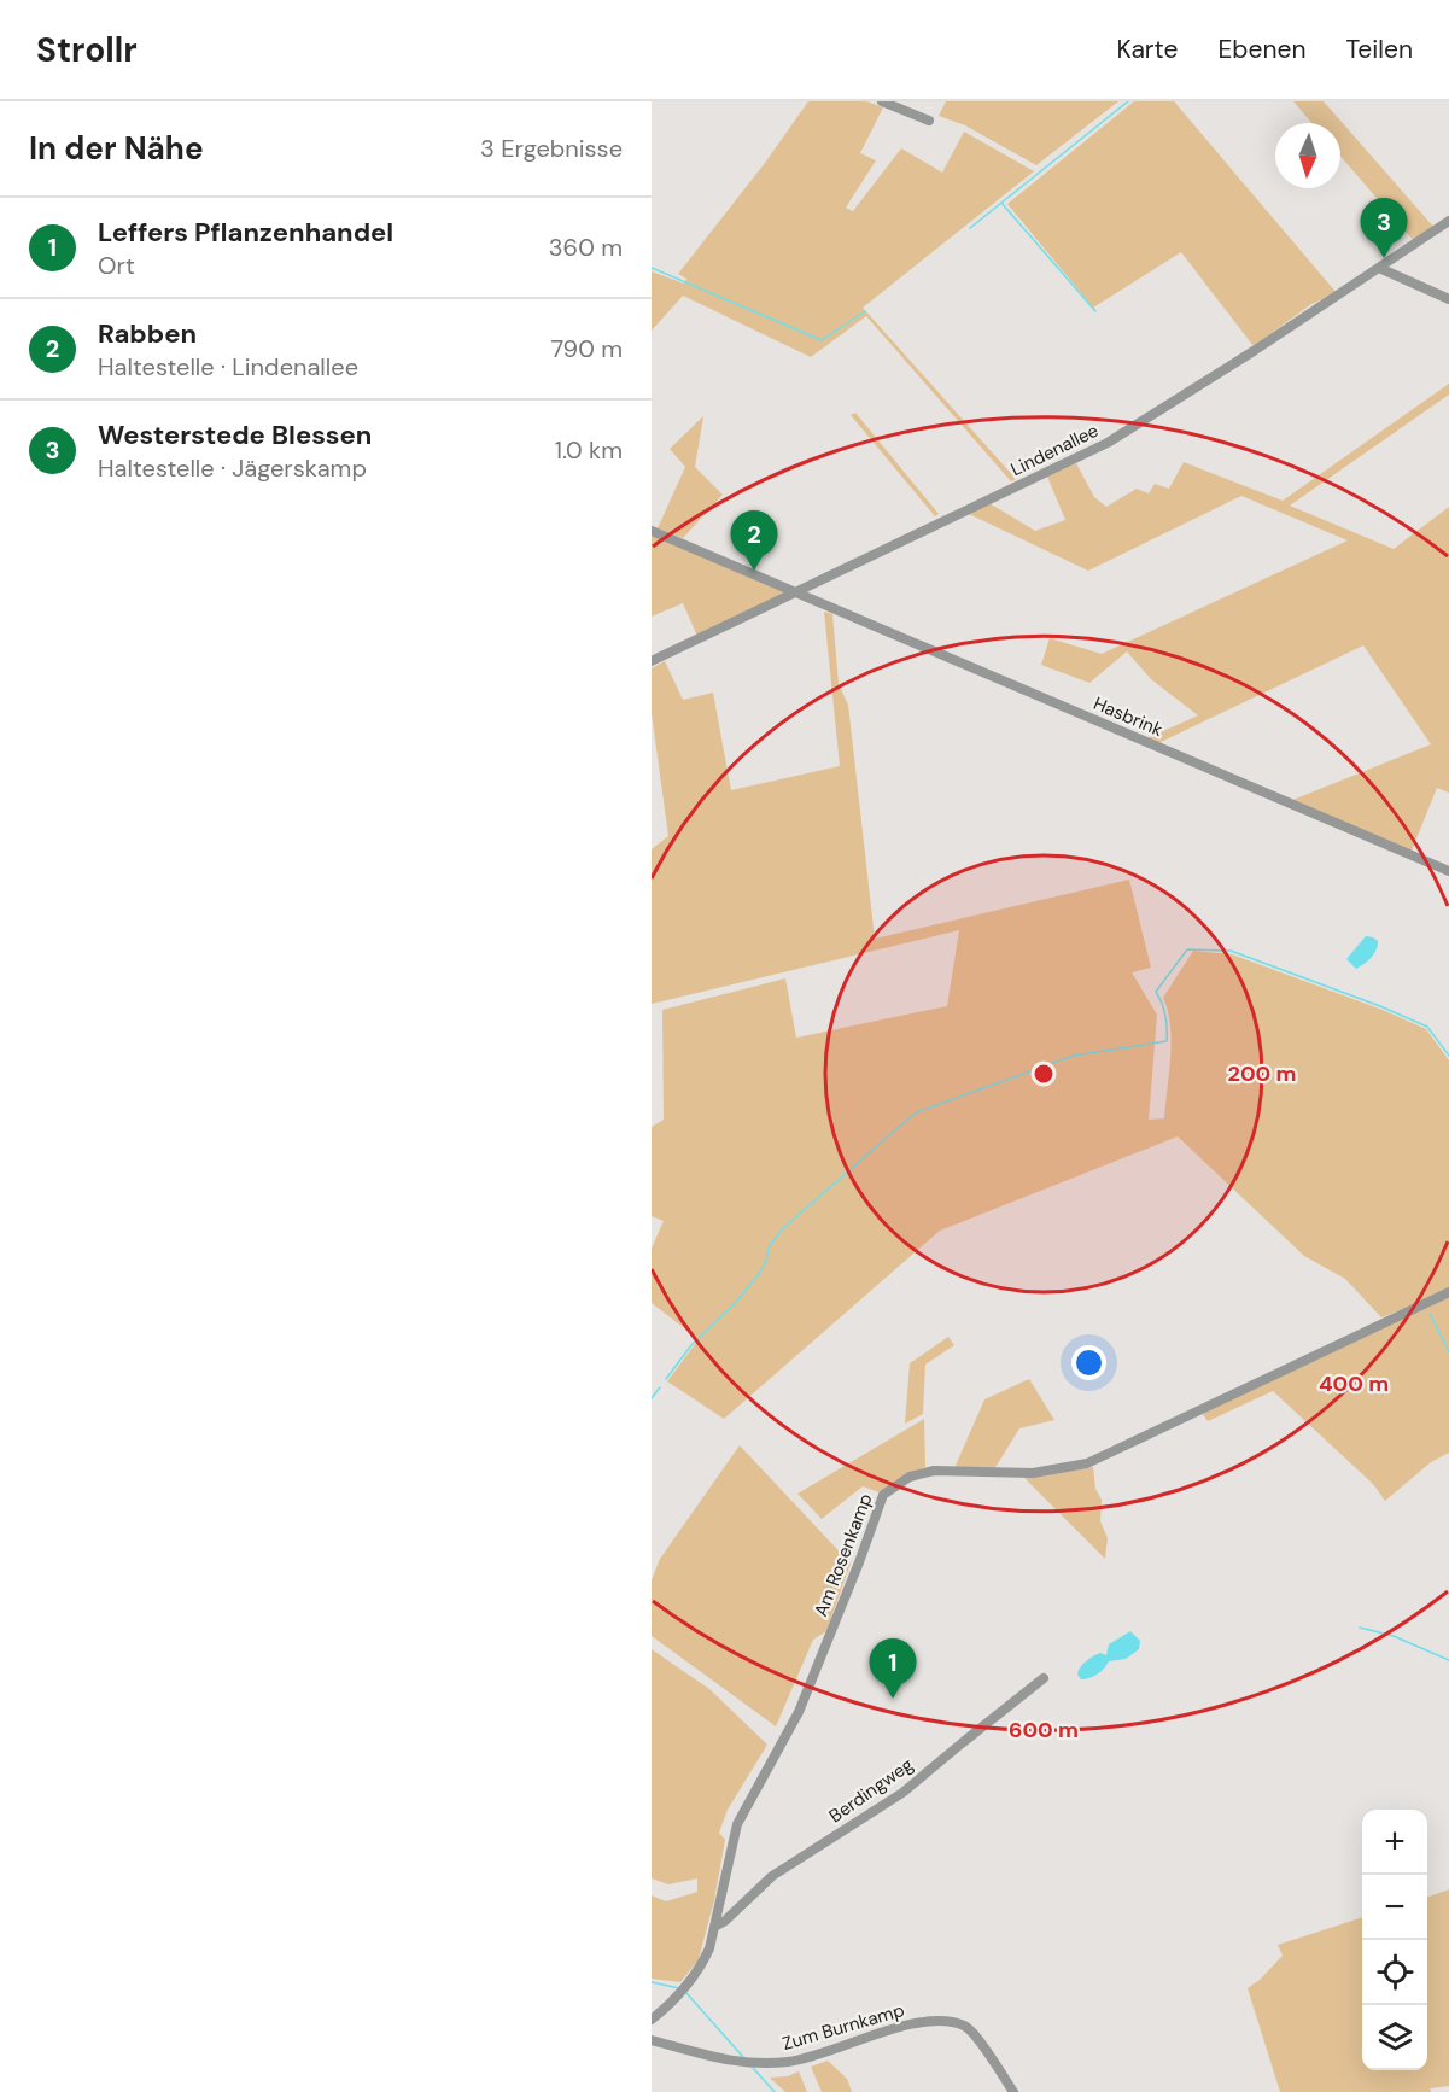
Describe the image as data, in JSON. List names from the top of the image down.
{
  "streets": {
    "street": [
      "Lindenallee",
      "Hasbrink",
      "Am Rosenkamp",
      "Berdingweg",
      "Zum Burnkamp"
    ]
  },
  "crossings": [
    ["Lindenallee", "Hasbrink"],
    ["Am Rosenkamp", "Berdingweg"]
  ],
  "north": "bottom",
  "page": {
    "header": "Strollr",
    "nav": ["Karte", "Ebenen", "Teilen"],
    "heading": ["In der Nähe", "3 Ergebnisse"],
    "list": [
      {
        "mark": "1",
        "name": "Leffers Pflanzenhandel",
        "note": "Ort",
        "value": "360 m"
      },
      {
        "mark": "2",
        "name": "Rabben",
        "note": "Haltestelle · Lindenallee",
        "value": "790 m"
      },
      {
        "mark": "3",
        "name": "Westerstede Blessen",
        "note": "Haltestelle · Jägerskamp",
        "value": "1.0 km"
      }
    ],
    "pins": ["3", "2", "1"],
    "map_buttons": ["+", "−"]
  },
  "rings": ["200 m", "400 m", "600 m"]
}
